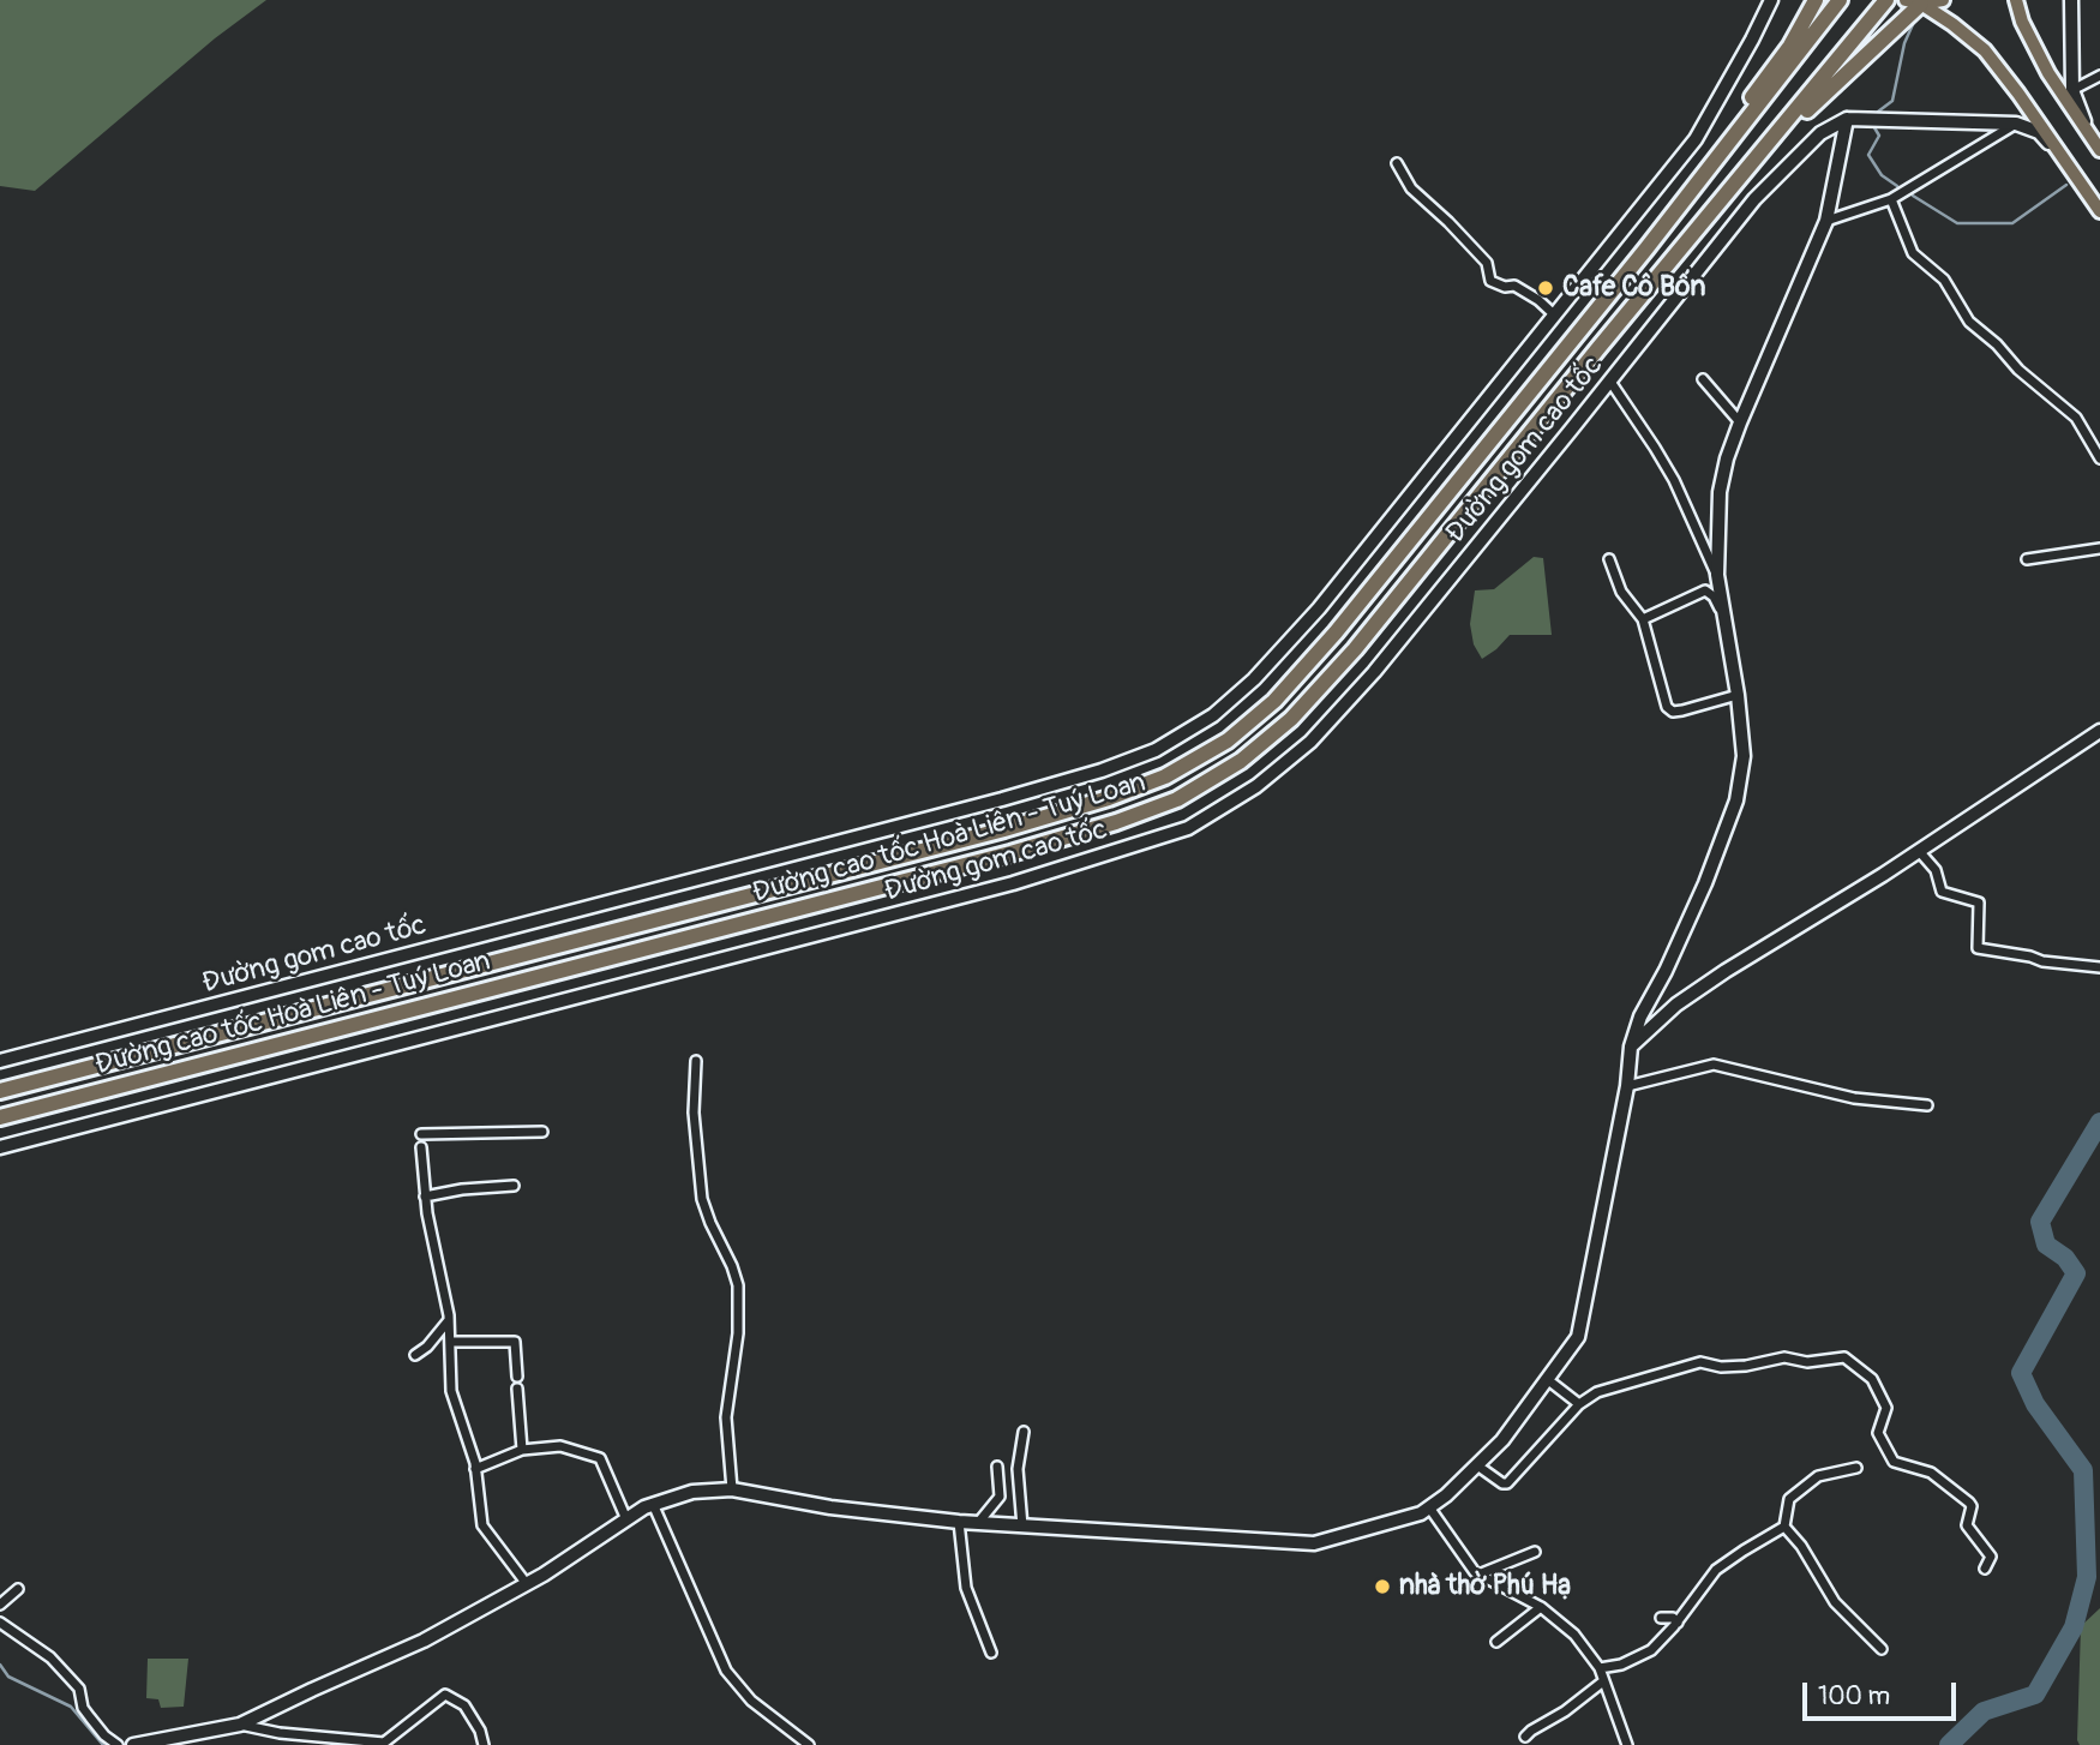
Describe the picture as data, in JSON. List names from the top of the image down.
{
  "streets": {
    "highway": ["Đường cao tốc Hoà Liên - Tuý Loan"],
    "main road": ["Đường gom cao tốc"]
  },
  "places": ["Cafe Cô Bốn", "nhà thờ Phú Hạ"],
  "scale_bar": "100 m"
}
